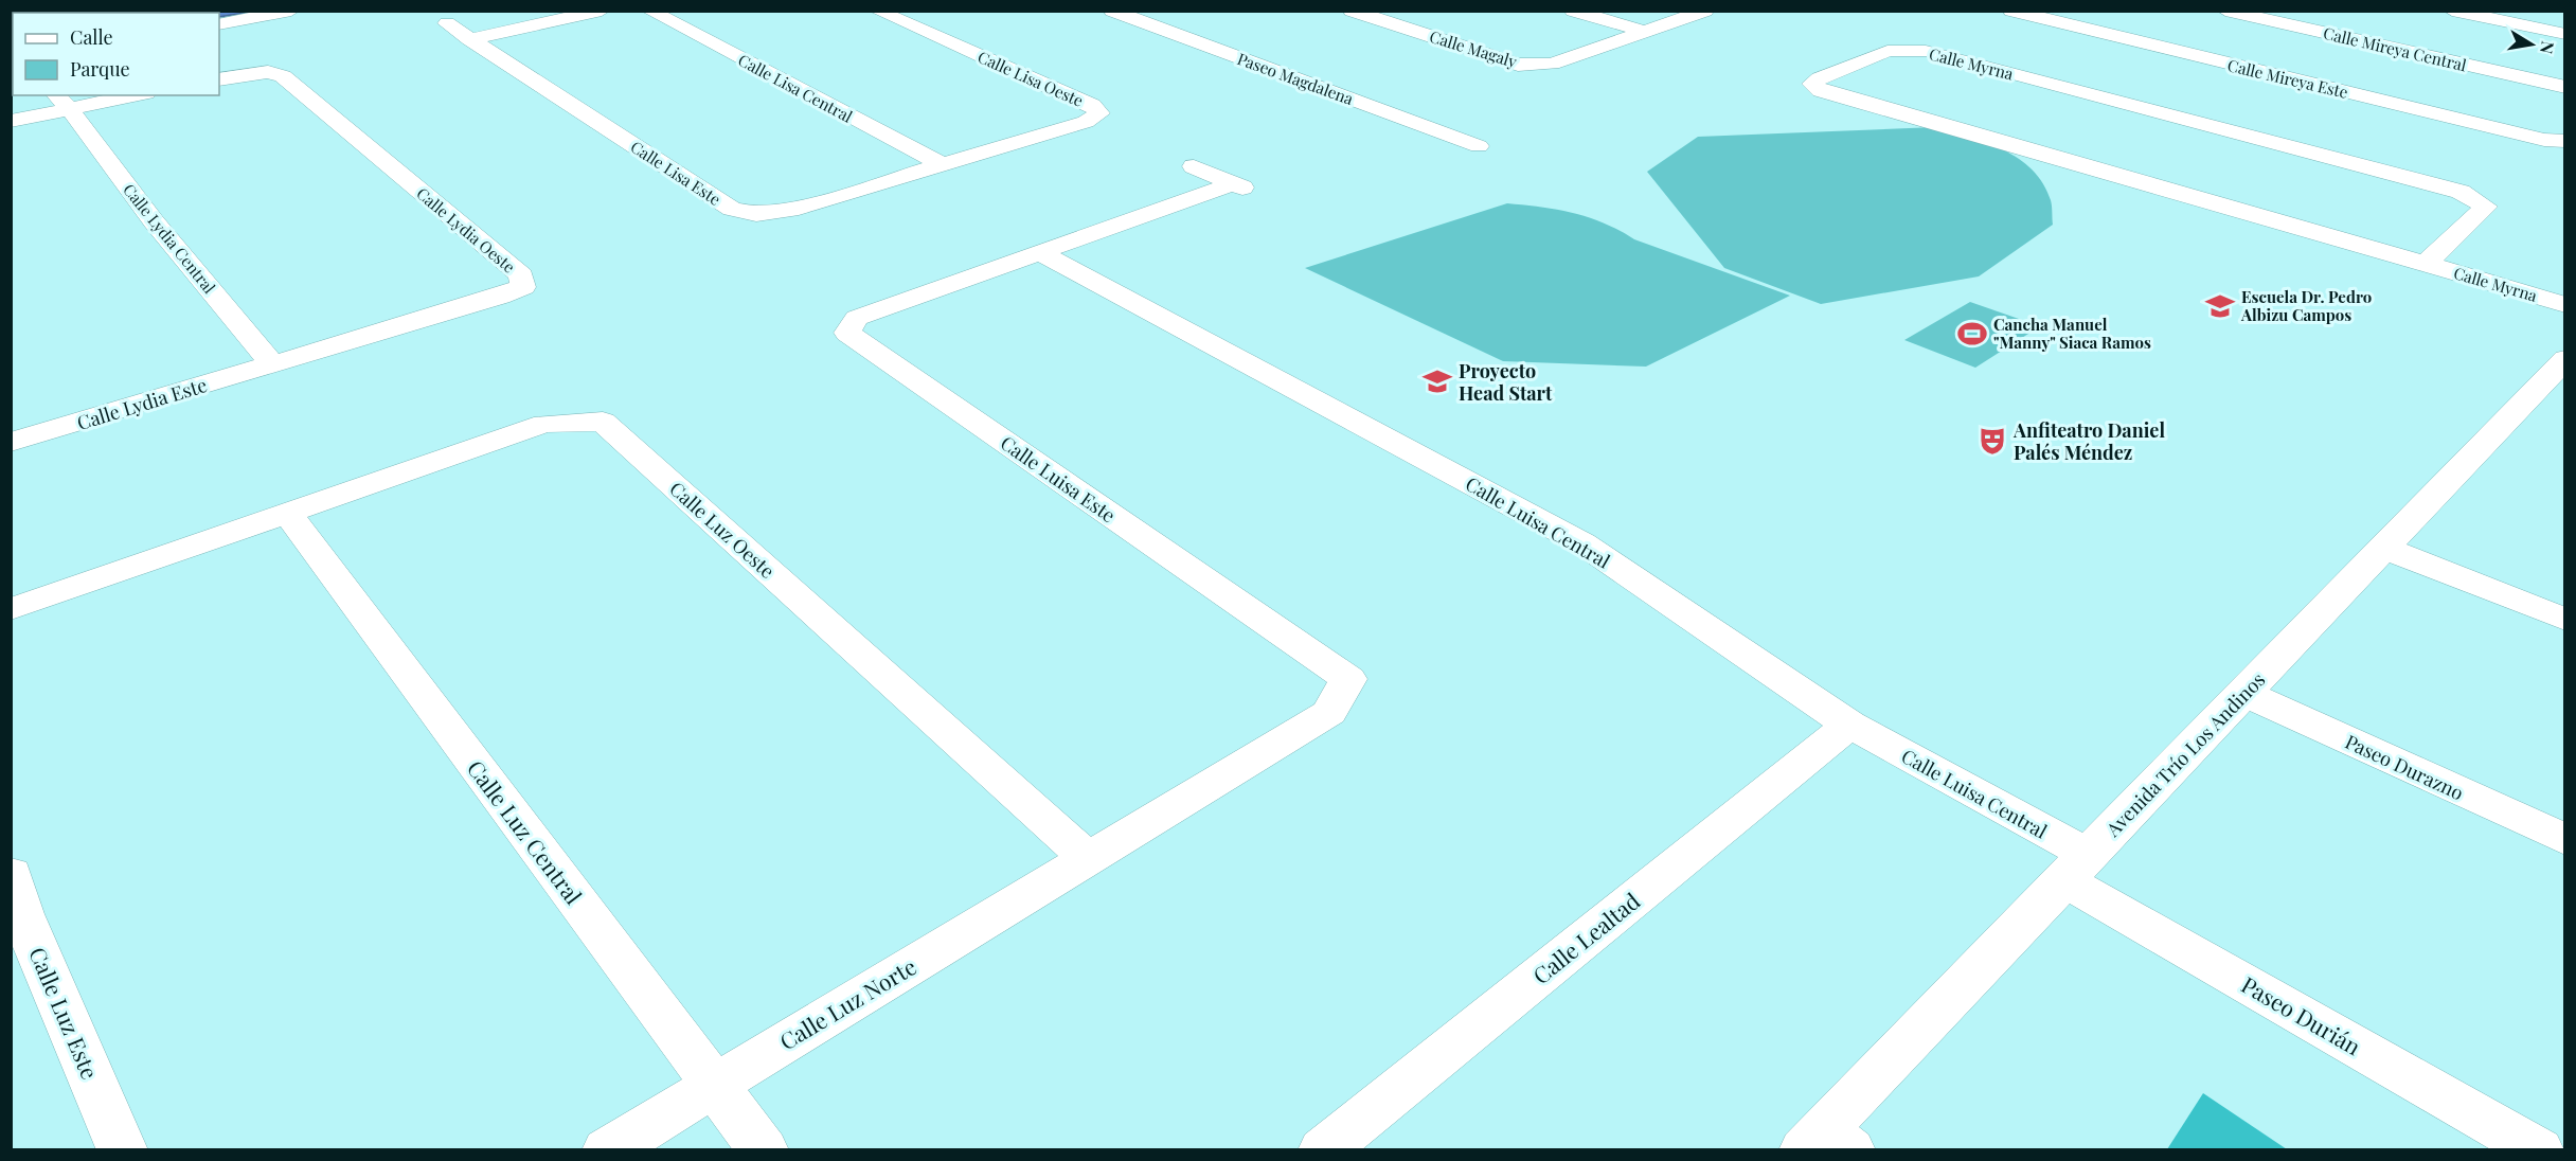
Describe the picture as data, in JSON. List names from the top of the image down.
{
  "streets": {
    "street": [
      "Calle Magaly",
      "Calle Mireya Central",
      "Calle Myrna",
      "Calle Lisa Oeste",
      "Paseo Magdalena",
      "Calle Mireya Este",
      "Calle Lisa Central",
      "Calle Lisa Este",
      "Calle Lydia Oeste",
      "Calle Lydia Central",
      "Calle Lydia Este",
      "Calle Luisa Este",
      "Calle Luisa Central",
      "Calle Luz Oeste",
      "Avenida Trío Los Andinos",
      "Paseo Durazno",
      "Calle Luz Central",
      "Calle Lealtad",
      "Calle Luz Norte",
      "Calle Luz Este",
      "Paseo Durián"
    ]
  },
  "crossings": [
    ["Calle Lisa Oeste", "Calle Lisa Central"],
    ["Calle Lisa Oeste", "Calle Lisa Este"],
    ["Calle Lisa Central", "Calle Lisa Este"],
    ["Calle Lydia Oeste", "Calle Lydia Central"],
    ["Calle Lydia Oeste", "Calle Lydia Este"],
    ["Calle Lydia Central", "Calle Lydia Este"],
    ["Calle Luisa Este", "Calle Luisa Central"],
    ["Calle Luisa Este", "Calle Luz Oeste"],
    ["Calle Luisa Este", "Calle Luz Norte"],
    ["Calle Luisa Central", "Avenida Trío Los Andinos"],
    ["Calle Luisa Central", "Calle Lealtad"],
    ["Calle Luisa Central", "Paseo Durián"],
    ["Calle Luz Oeste", "Calle Luz Central"],
    ["Calle Luz Oeste", "Calle Luz Norte"],
    ["Avenida Trío Los Andinos", "Paseo Durazno"],
    ["Avenida Trío Los Andinos", "Paseo Durián"],
    ["Calle Luz Central", "Calle Luz Norte"]
  ],
  "places": {
    "school or university": ["Escuela Dr. Pedro Albizu Campos", "Proyecto Head Start"],
    "sports": ["Cancha Manuel \"Manny\" Siaca Ramos"],
    "theatre": ["Anfiteatro Daniel Palés Méndez"]
  },
  "legend": ["Calle", "Parque"],
  "north": "right"
}
